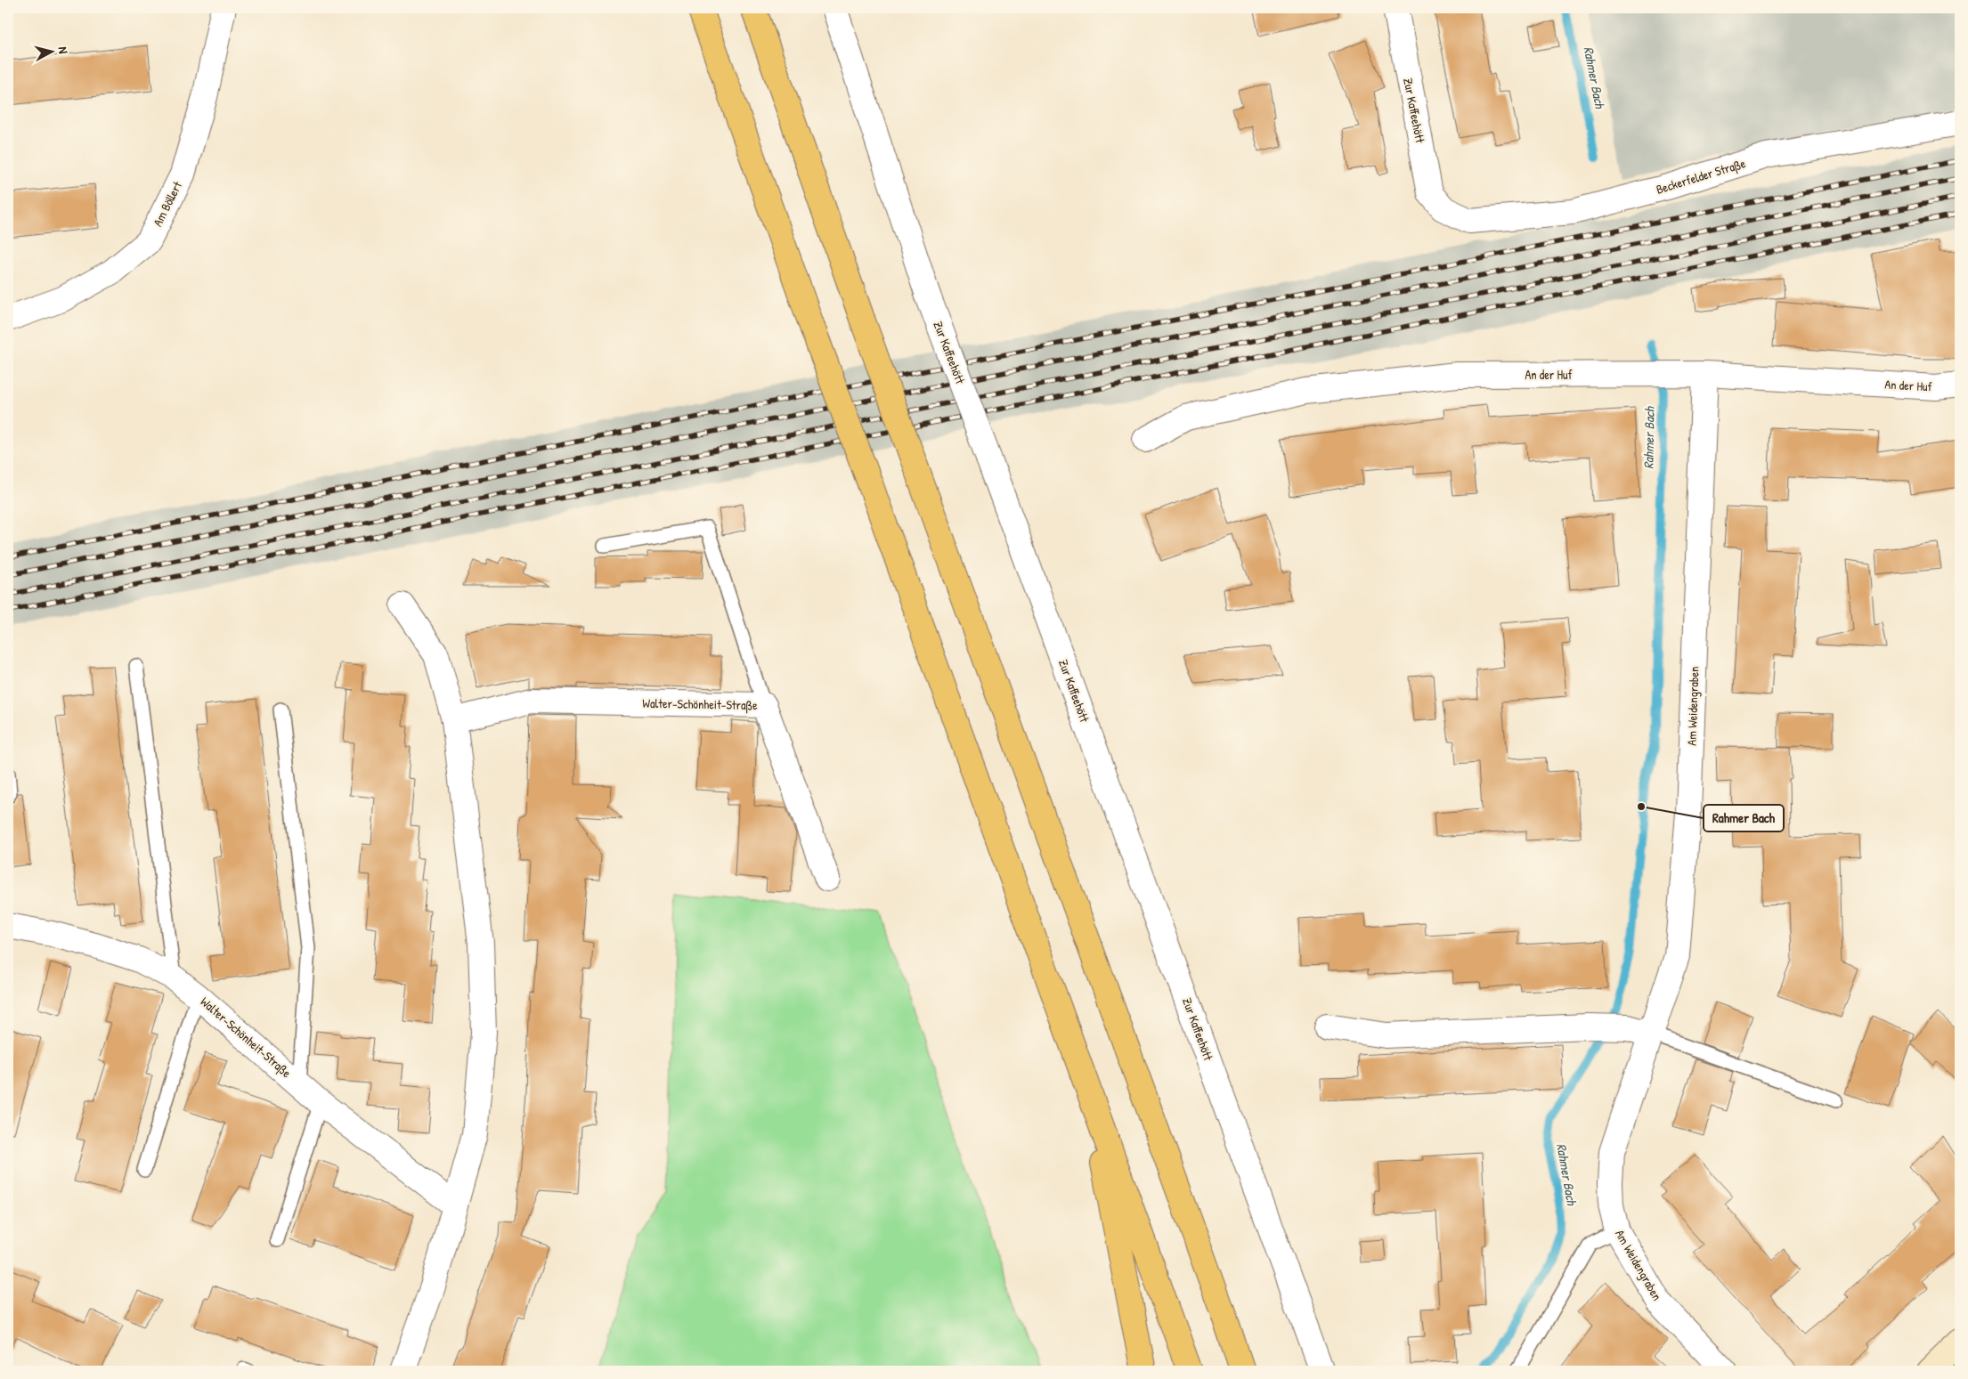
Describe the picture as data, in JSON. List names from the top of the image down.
{
  "streets": {
    "street": [
      "Zur Kaffeehött",
      "Beckerfelder Straße",
      "Am Böllert",
      "An der Huf",
      "Walter-Schönheit-Straße",
      "Am Weidengraben"
    ]
  },
  "crossings": [
    ["Zur Kaffeehött", "Beckerfelder Straße"],
    ["An der Huf", "Am Weidengraben"]
  ],
  "water": ["Rahmer Bach"],
  "places": ["Rahmer Bach"],
  "north": "right"
}
